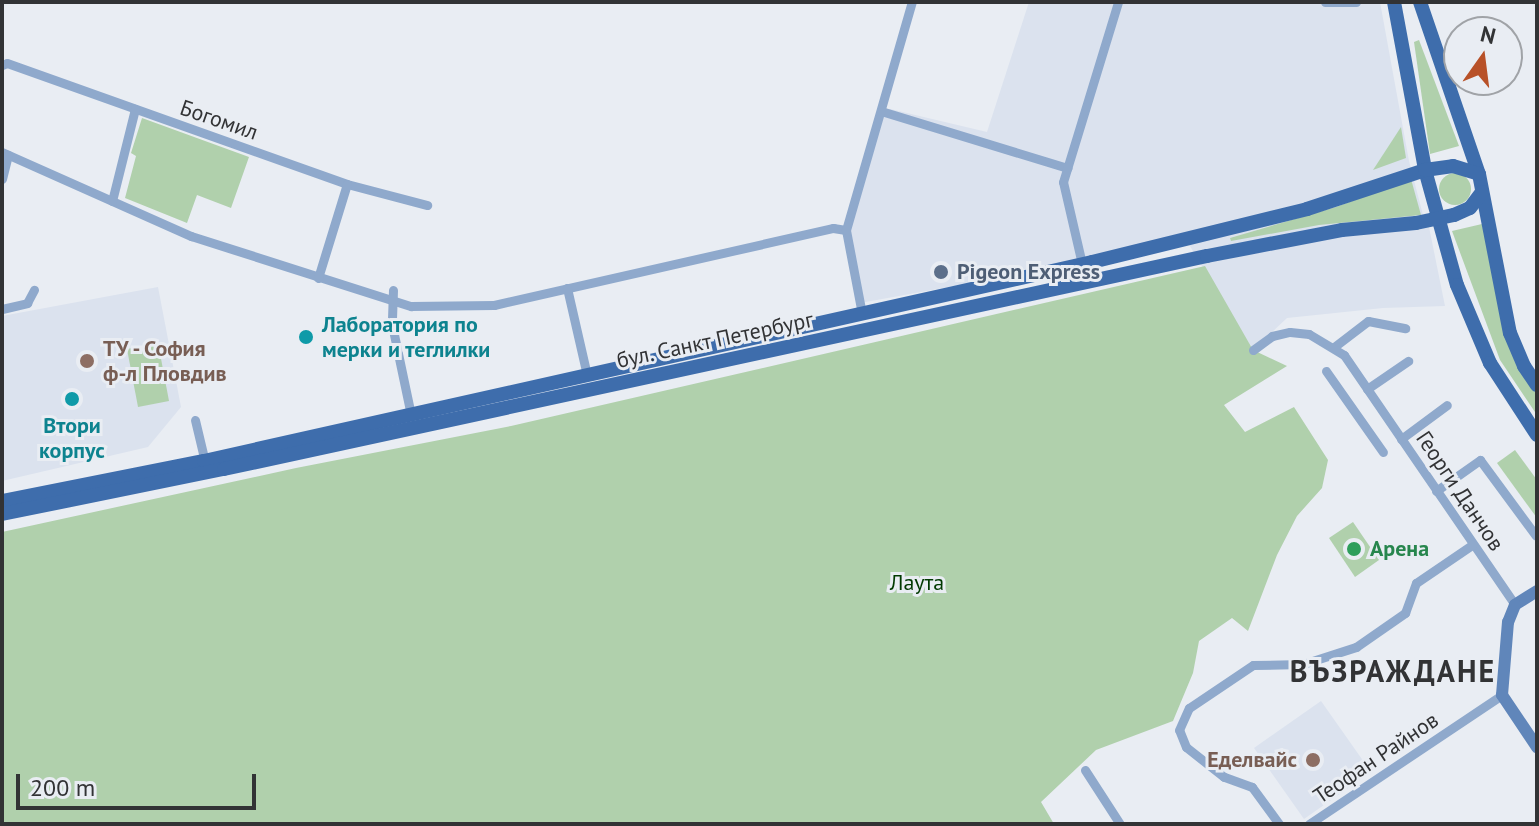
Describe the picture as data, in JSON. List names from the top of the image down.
{
  "streets": {
    "main road": ["бул. Санкт Петербург"],
    "street": ["Богомил", "Георги Данчов", "Теофан Райнов"]
  },
  "districts": ["ВЪЗРАЖДАНЕ"],
  "parks": ["Лаута"],
  "places": [
    "Pigeon Express",
    "Лаборатория по мерки и теглилки",
    "ТУ - София ф-л Пловдив",
    "Втори корпус",
    "Арена",
    "Еделвайс"
  ],
  "scale_bar": "200 m",
  "north": "top"
}
